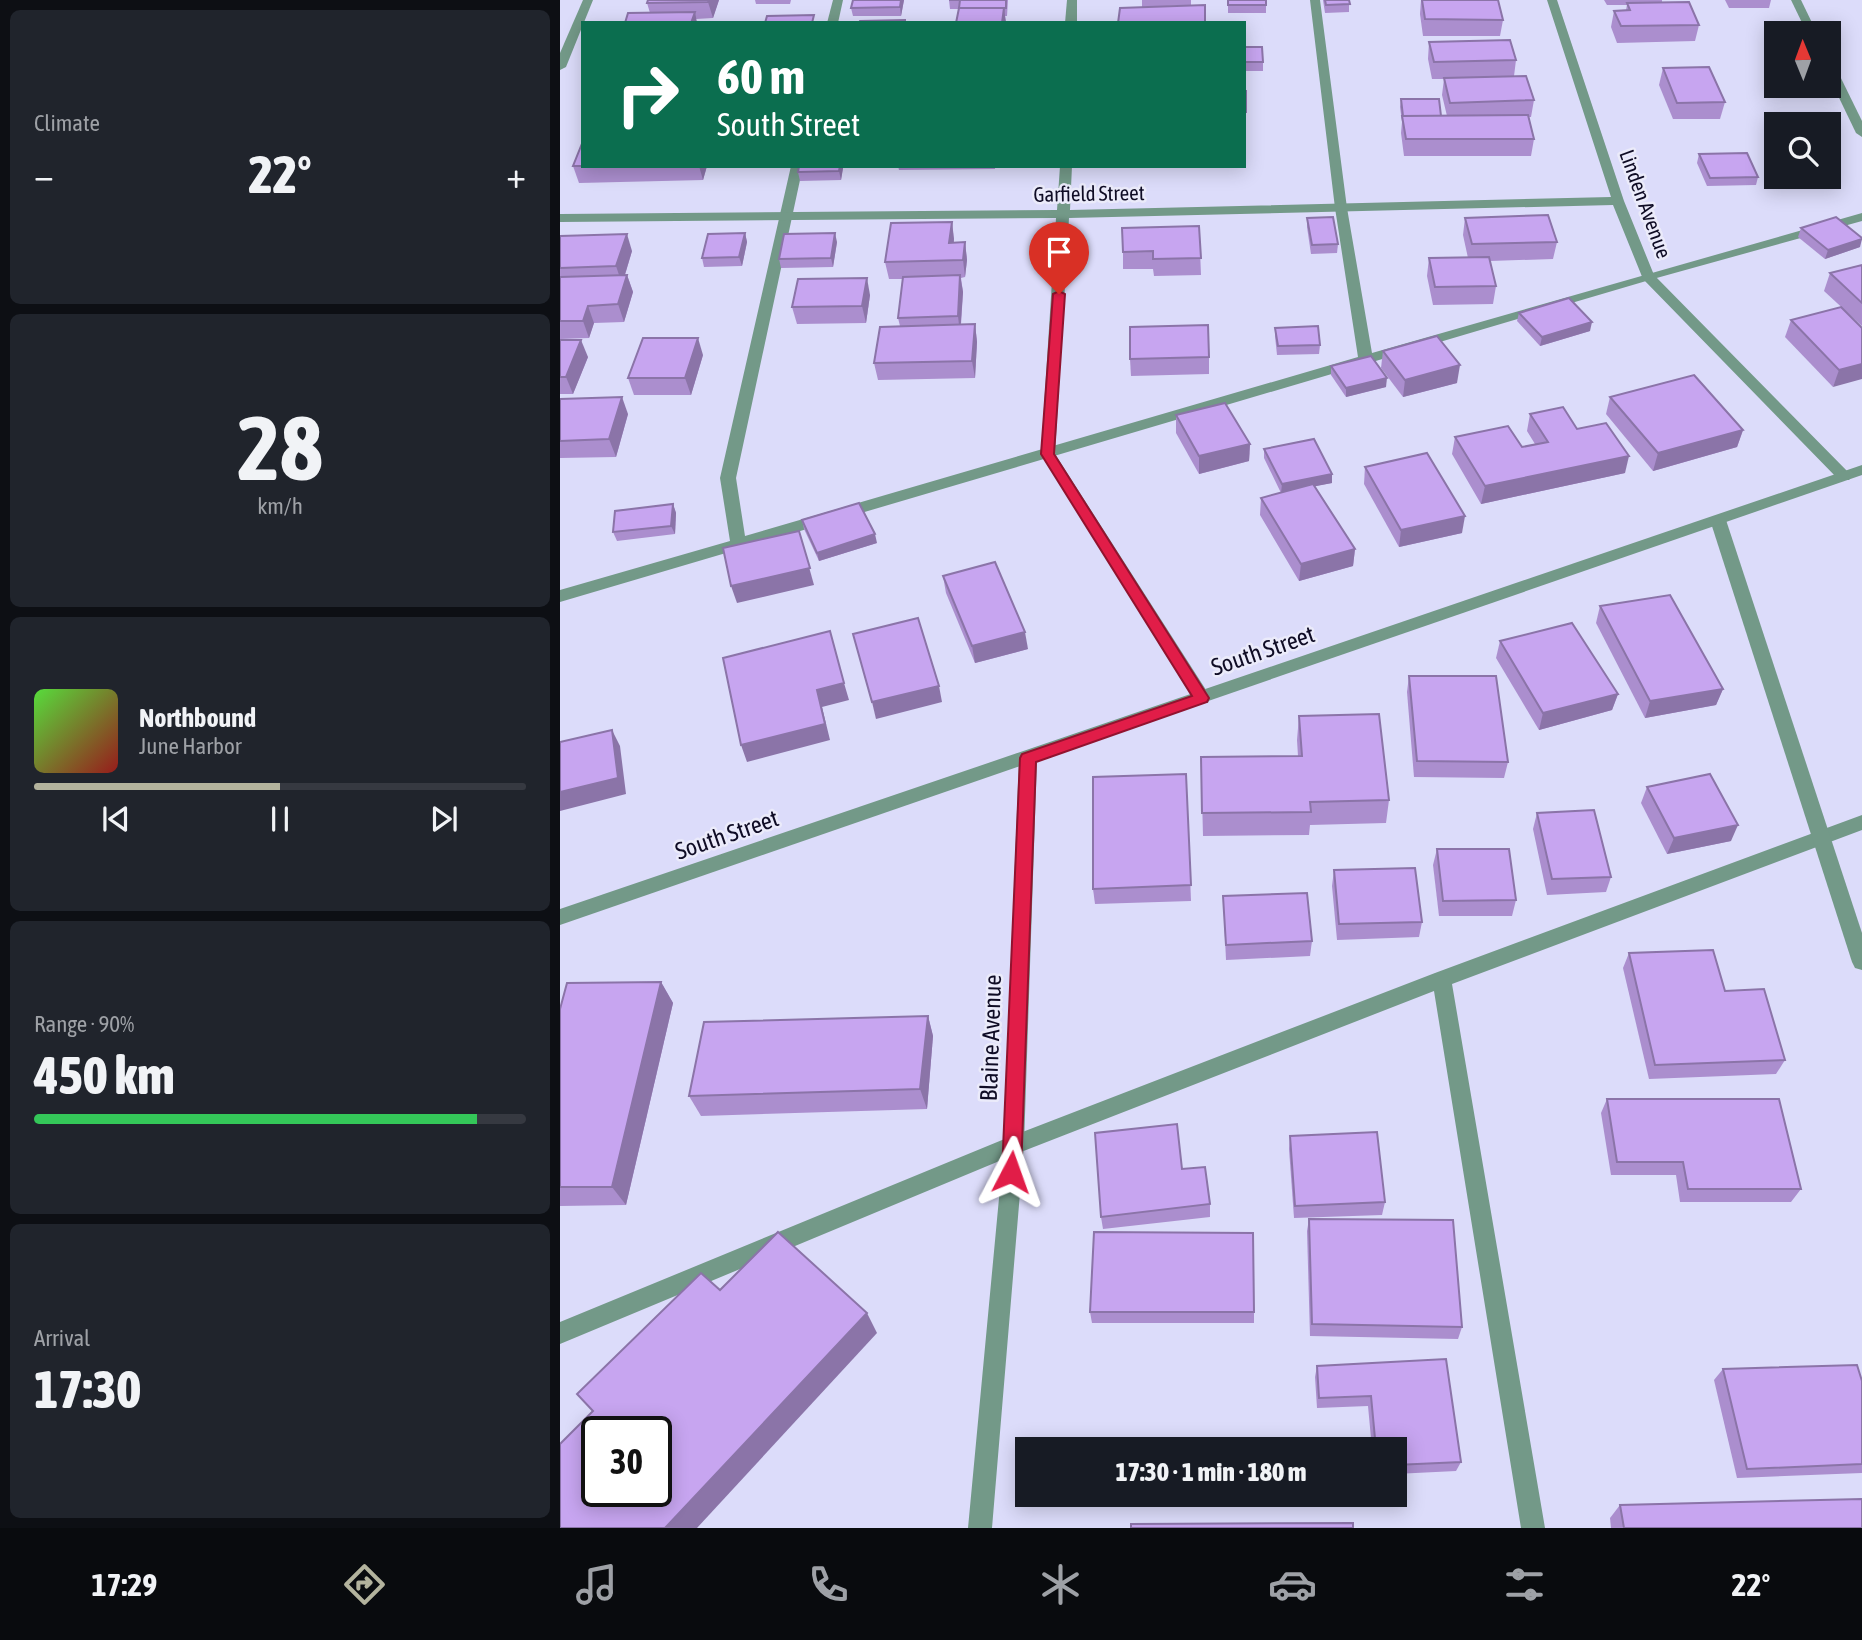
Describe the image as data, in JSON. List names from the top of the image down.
{
  "streets": {
    "street": [
      "Garfield Street",
      "Linden Avenue",
      "South Street",
      "Blaine Avenue"
    ]
  },
  "crossings": [
    ["Garfield Street", "Linden Avenue"],
    ["Linden Avenue", "South Street"],
    ["South Street", "Blaine Avenue"]
  ],
  "north": "top",
  "page": {
    "tile": [
      "Climate",
      ["28", "km/h"],
      ["Range · 90%", "450 km"],
      ["Arrival", "17:30"]
    ],
    "turn": ["60 m", "South Street"],
    "heat": ["−", "22°", "+"],
    "song": ["Northbound", "June Harbor"],
    "limit": "30",
    "trip": "17:30 · 1 min · 180 m",
    "tabs": ["17:29", "22°"]
  }
}
